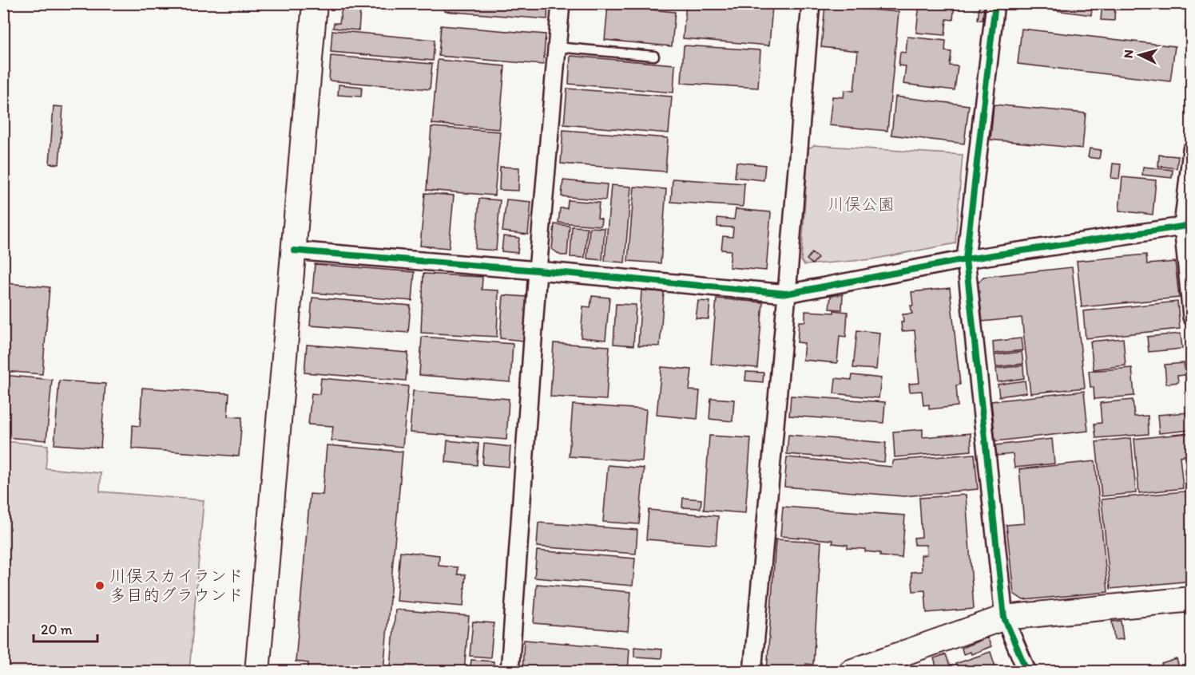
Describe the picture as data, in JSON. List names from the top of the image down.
{
  "parks": ["川俣公園"],
  "places": ["川俣スカイランド 多目的グラウンド"],
  "scale_bar": "20 m",
  "north": "left"
}
